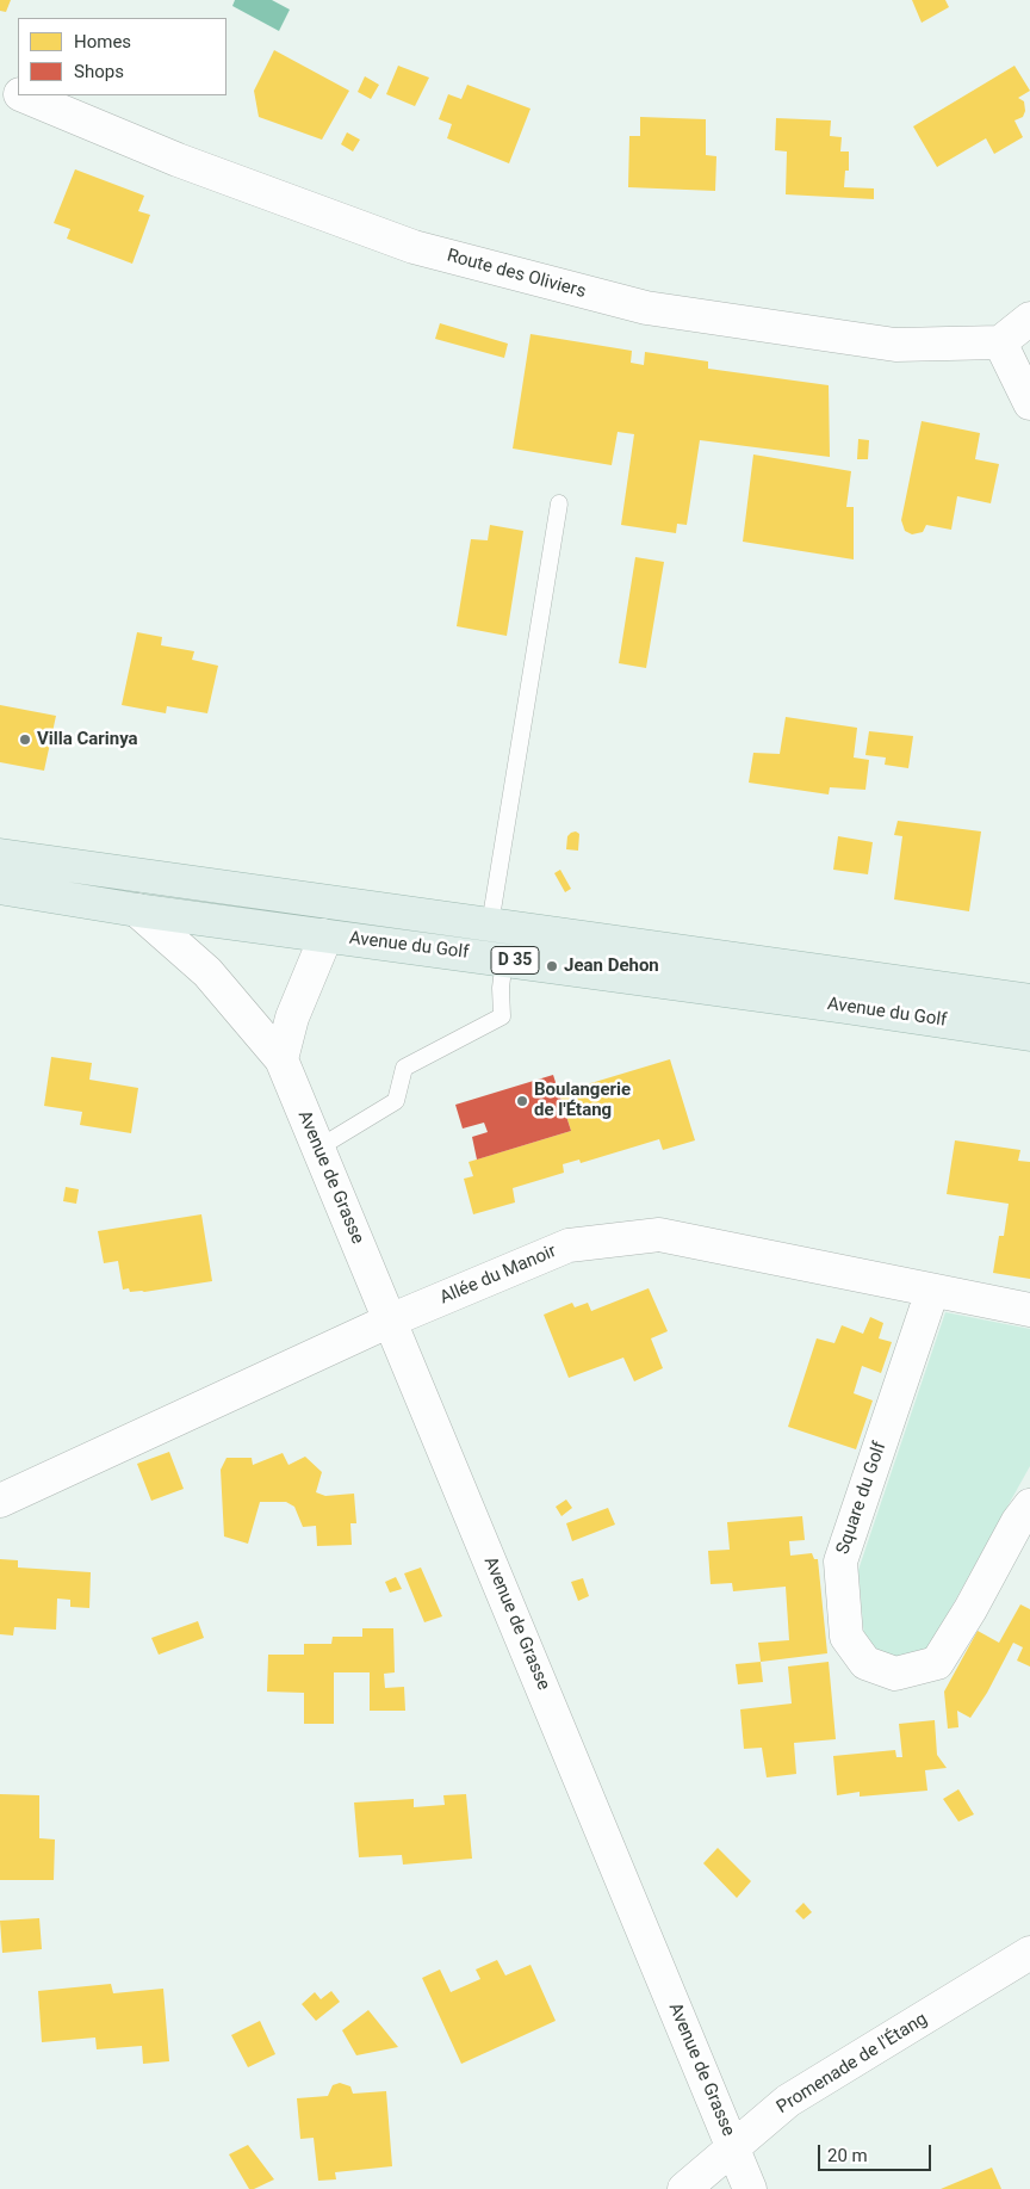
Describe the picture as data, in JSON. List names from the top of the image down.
{
  "streets": {
    "main road": ["Avenue du Golf", "D 35"],
    "street": [
      "Route des Oliviers",
      "Avenue de Grasse",
      "Allée du Manoir",
      "Square du Golf",
      "Promenade de l'Étang"
    ]
  },
  "crossings": [
    ["Avenue du Golf", "Avenue de Grasse"],
    ["Avenue de Grasse", "Allée du Manoir"],
    ["Avenue de Grasse", "Promenade de l'Étang"],
    ["Allée du Manoir", "Square du Golf"]
  ],
  "places": ["Villa Carinya", "Jean Dehon", "Boulangerie de l'Étang"],
  "legend": ["Homes", "Shops"],
  "scale_bar": "20 m"
}
